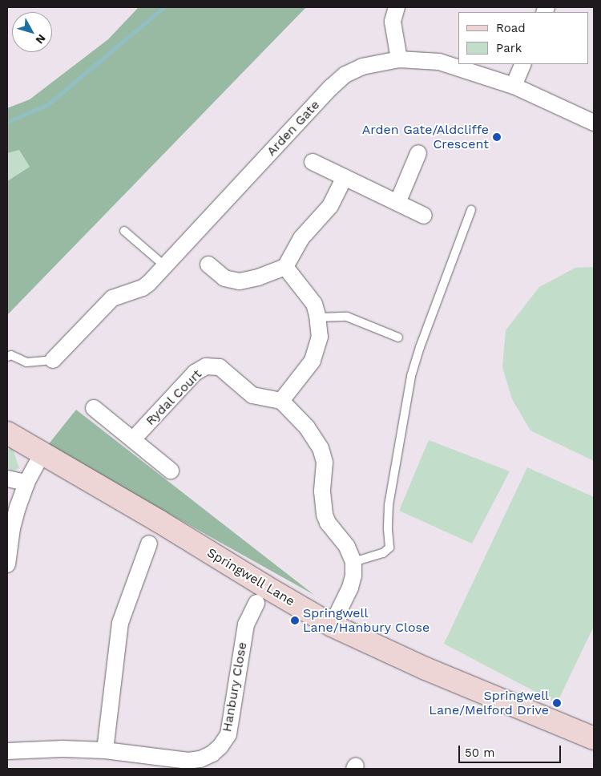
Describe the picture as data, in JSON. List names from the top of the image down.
{
  "streets": {
    "street": [
      "Arden Gate",
      "Rydal Court",
      "Springwell Lane",
      "Hanbury Close"
    ]
  },
  "places": ["Arden Gate/Aldcliffe Crescent", "Springwell Lane/Hanbury Close", "Springwell Lane/Melford Drive"],
  "legend": ["Road", "Park"],
  "scale_bar": "50 m",
  "north": "bottom right"
}
